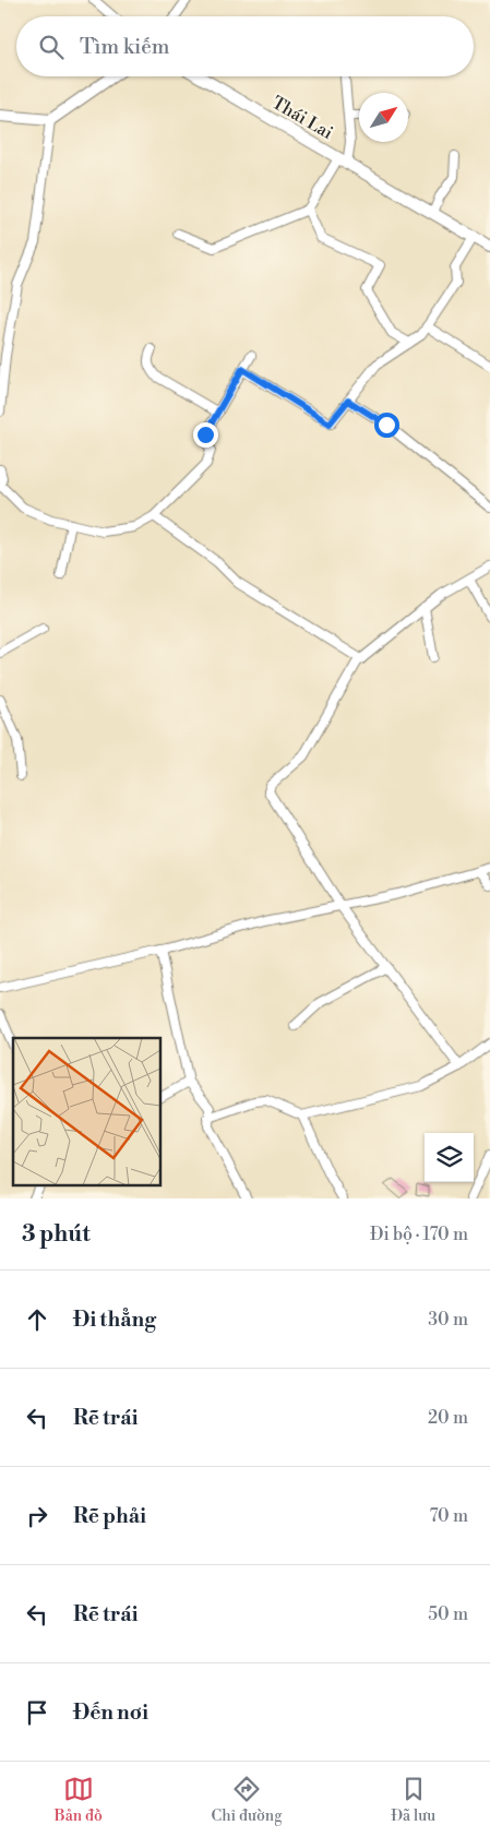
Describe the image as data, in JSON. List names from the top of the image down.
{
  "streets": {
    "street": ["Thái Lai"]
  },
  "north": "top right",
  "page": {
    "search": "Tìm kiếm",
    "heading": ["3 phút", "Đi bộ · 170 m"],
    "list": [
      ["Đi thẳng", "30 m"],
      ["Rẽ trái", "20 m"],
      ["Rẽ phải", "70 m"],
      ["Rẽ trái", "50 m"],
      "Đến nơi"
    ],
    "nav": ["Bản đồ", "Chỉ đường", "Đã lưu"]
  }
}
